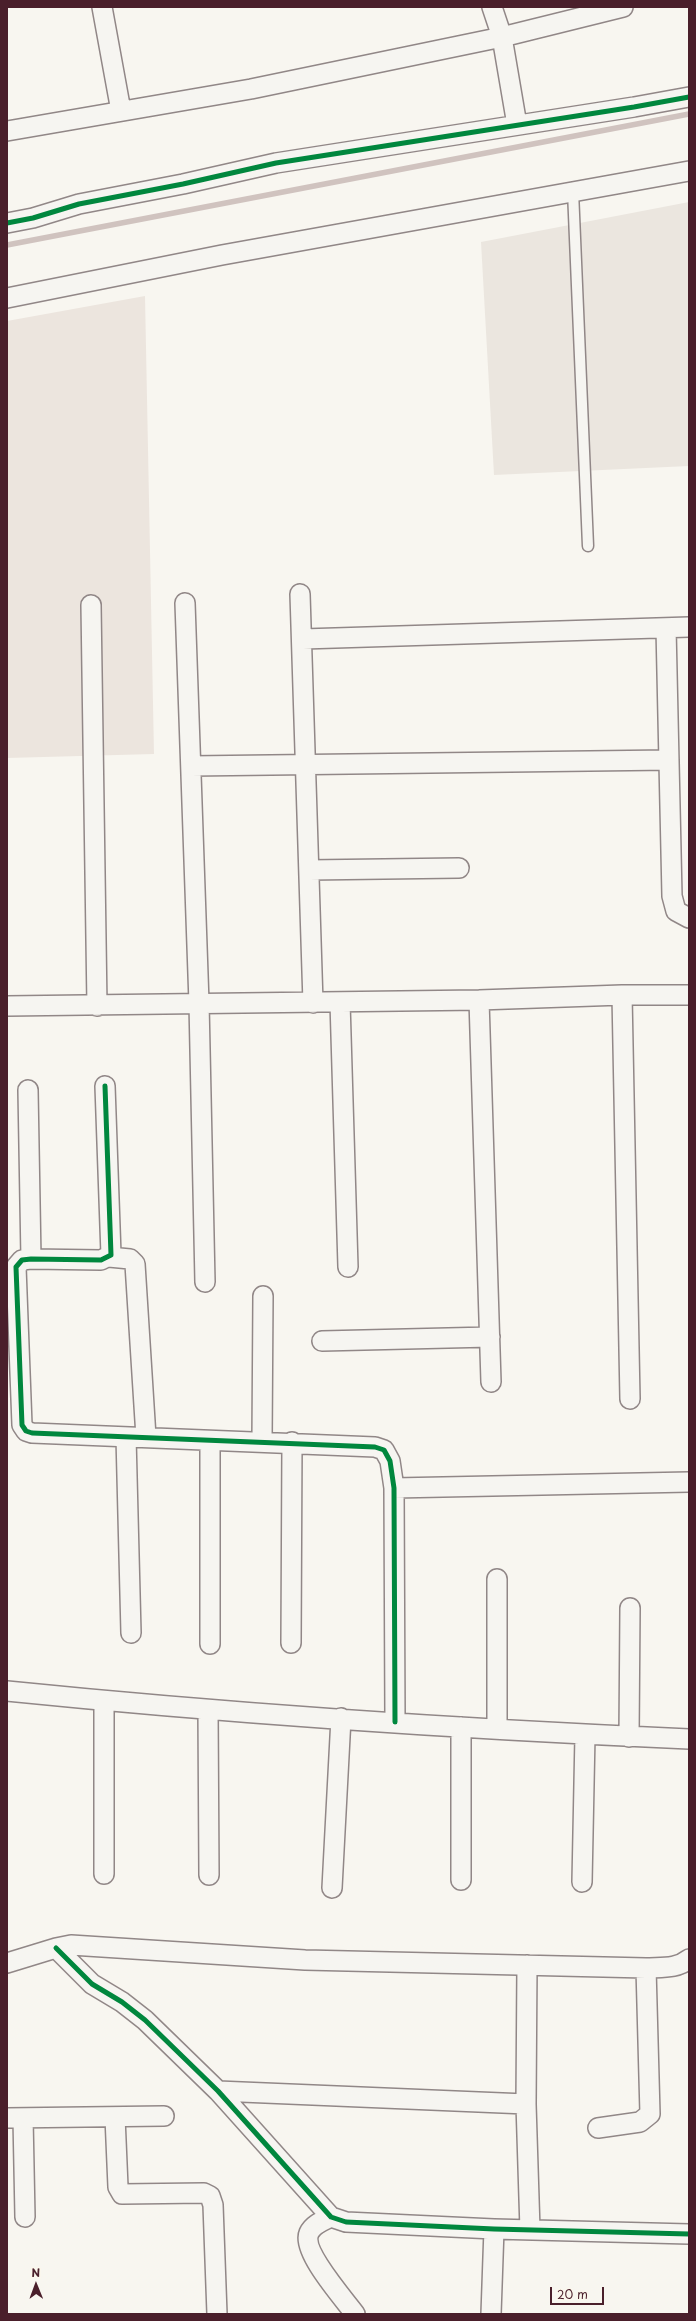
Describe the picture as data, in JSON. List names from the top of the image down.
{
  "scale_bar": "20 m",
  "north": "top"
}
